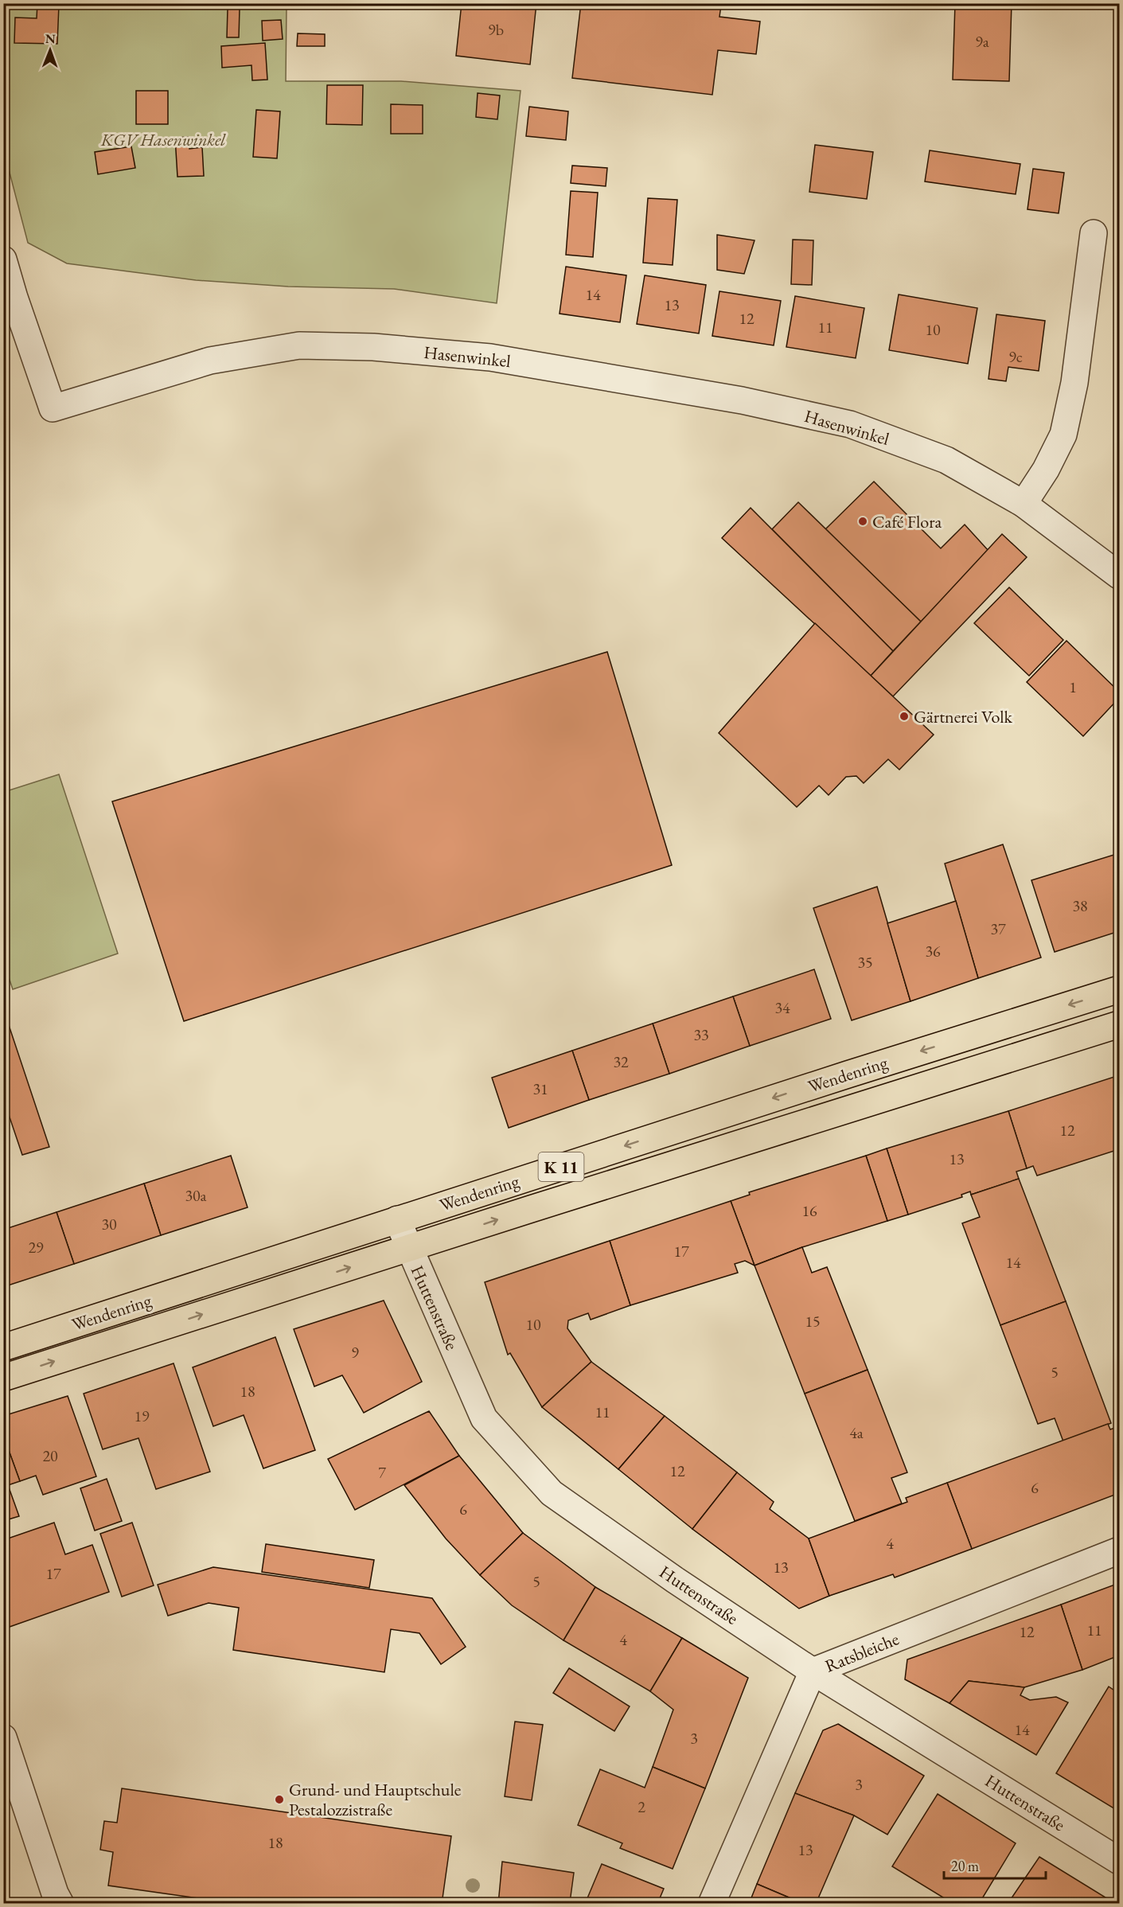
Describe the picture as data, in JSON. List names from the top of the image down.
{
  "streets": {
    "main road": ["Wendenring", "K 11"],
    "street": ["Hasenwinkel", "Huttenstraße", "Ratsbleiche"]
  },
  "crossings": [
    ["Wendenring", "Huttenstraße"],
    ["Huttenstraße", "Ratsbleiche"]
  ],
  "parks": ["KGV Hasenwinkel"],
  "places": ["Café Flora", "Gärtnerei Volk", "Grund- und Hauptschule Pestalozzistraße"],
  "house_numbers": [
    "9b",
    "9a",
    "14",
    "13",
    "12",
    "11",
    "10",
    "9c",
    "1",
    "38",
    "37",
    "36",
    "35",
    "34",
    "33",
    "32",
    "31",
    "12",
    "13",
    "30a",
    "16",
    "30",
    "29",
    "17",
    "14",
    "15",
    "10",
    "9",
    "5",
    "18",
    "11",
    "19",
    "4a",
    "20",
    "12",
    "7",
    "6",
    "6",
    "4",
    "13",
    "17",
    "5",
    "11",
    "12",
    "4",
    "14",
    "3",
    "3",
    "2",
    "18",
    "13"
  ],
  "scale_bar": "20 m",
  "north": "top"
}
